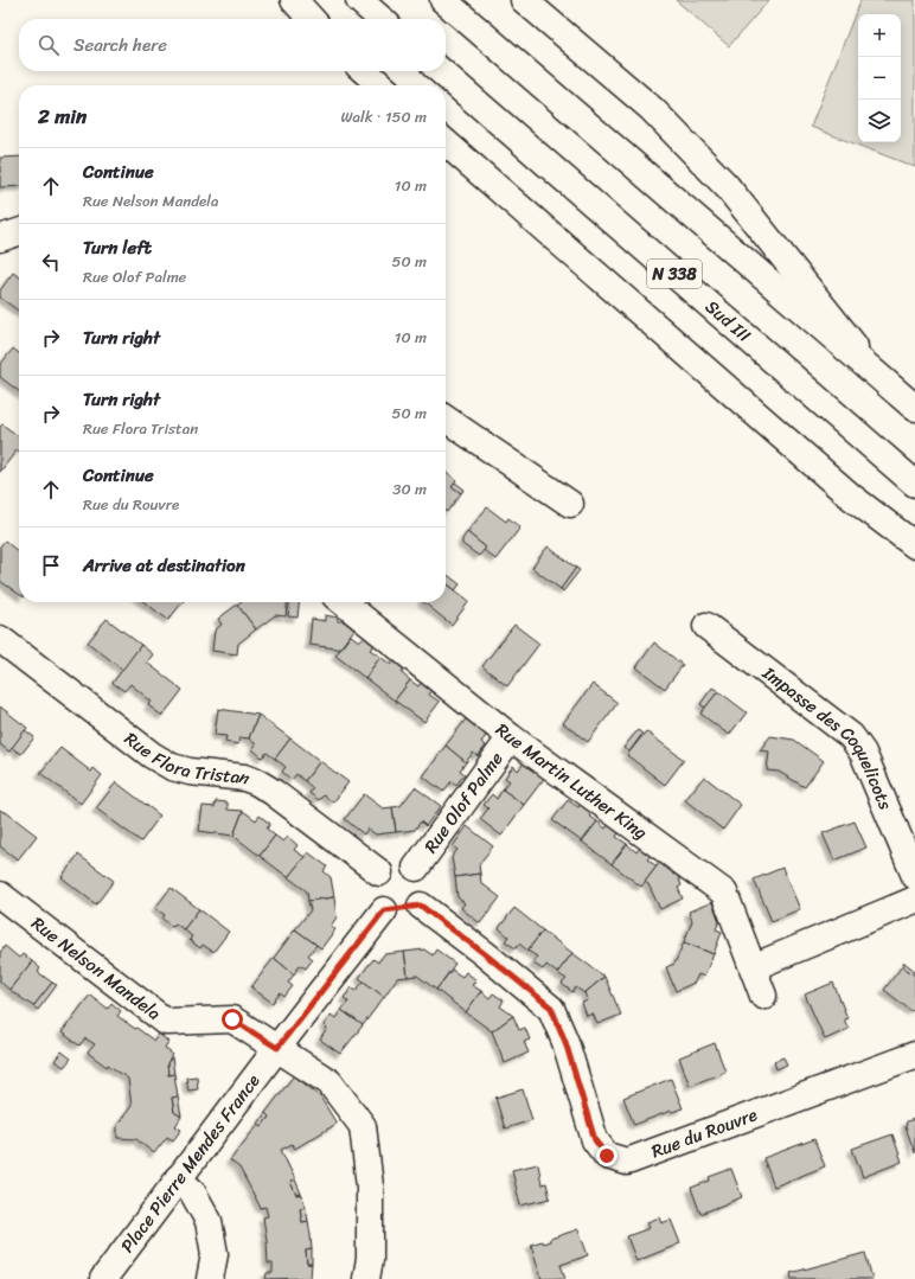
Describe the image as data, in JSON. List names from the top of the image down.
{
  "streets": {
    "main road": [
      "N 338",
      "Sud III",
      "Impasse des Coquelicots",
      "Rue Flora Tristan",
      "Rue Martin Luther King",
      "Rue Olof Palme",
      "Rue Nelson Mandela",
      "Rue du Rouvre",
      "Place Pierre Mendes France"
    ]
  },
  "crossings": [
    ["Rue Martin Luther King", "Rue Olof Palme"],
    ["Rue Nelson Mandela", "Place Pierre Mendes France"]
  ],
  "page": {
    "map_buttons": ["+", "−"],
    "search": "Search here",
    "heading": ["2 min", "Walk · 150 m"],
    "list": [
      ["Continue", "Rue Nelson Mandela", "10 m"],
      ["Turn left", "Rue Olof Palme", "50 m"],
      ["Turn right", "10 m"],
      ["Turn right", "Rue Flora Tristan", "50 m"],
      ["Continue", "Rue du Rouvre", "30 m"],
      "Arrive at destination"
    ]
  }
}
